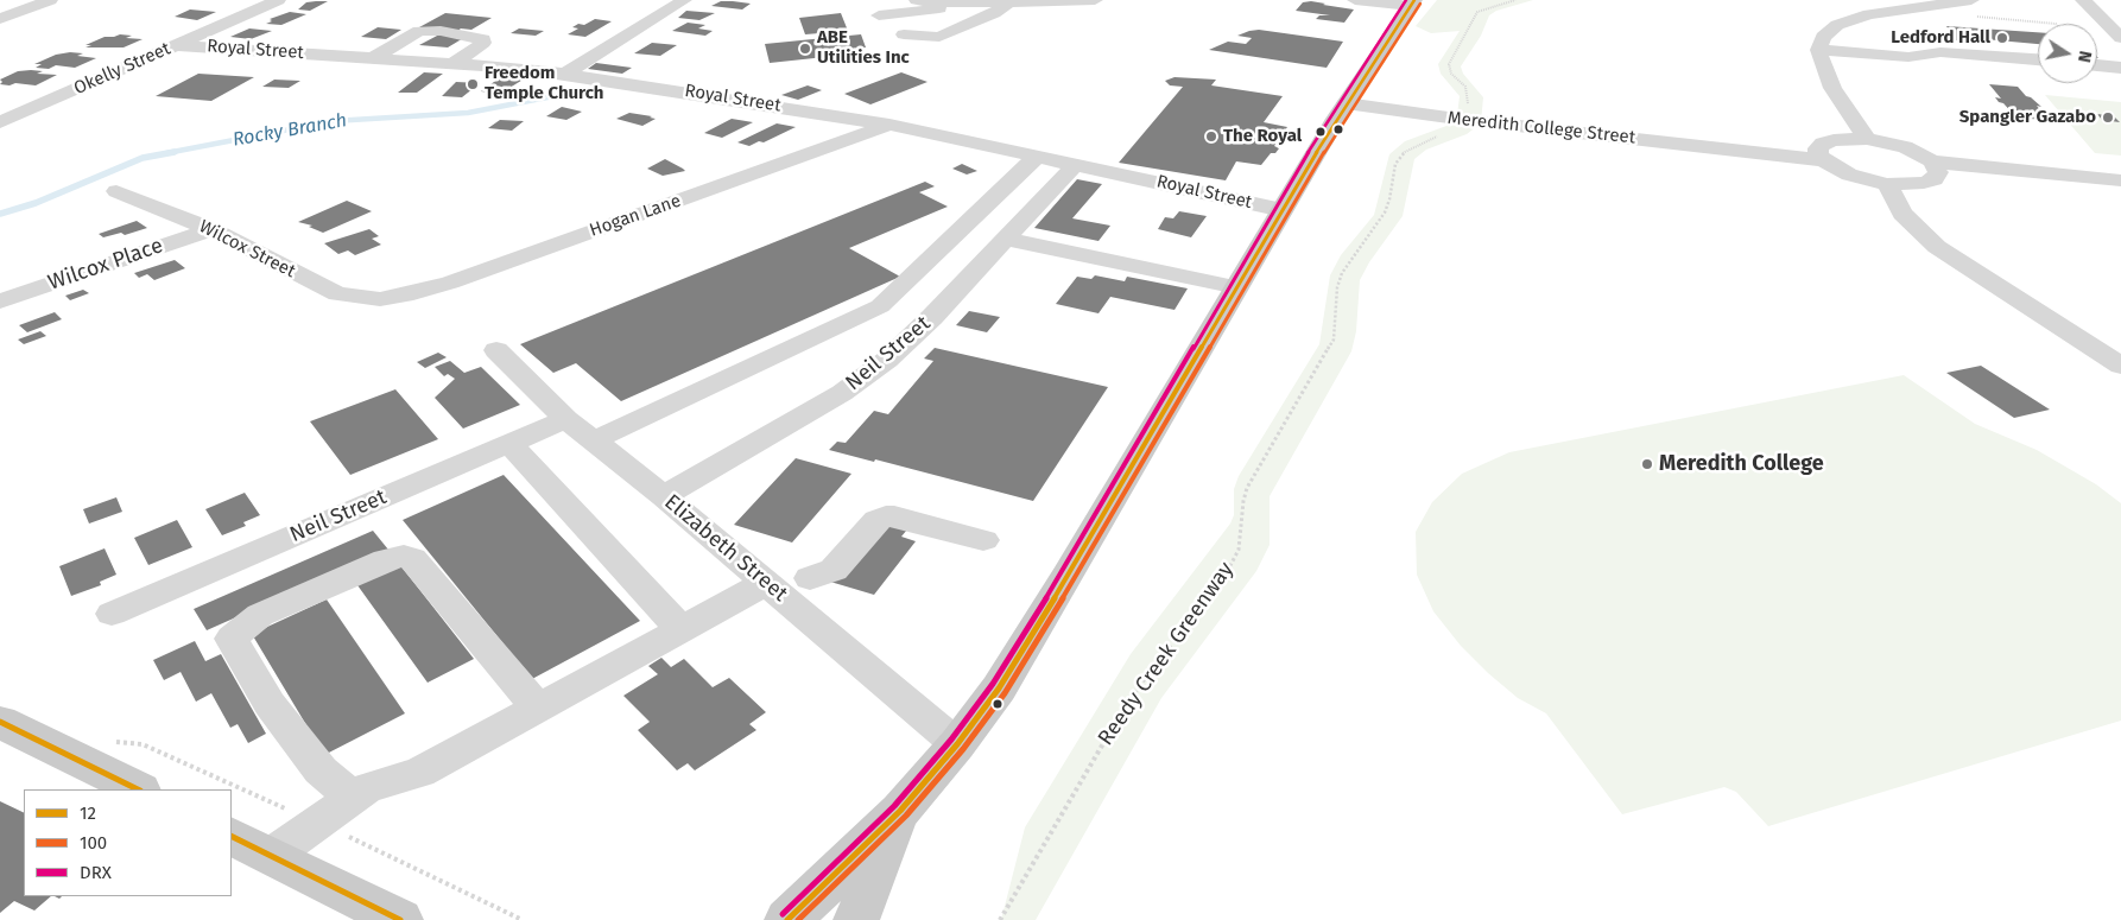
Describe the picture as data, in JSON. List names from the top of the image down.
{
  "streets": {
    "street": [
      "Royal Street",
      "Okelly Street",
      "Meredith College Street",
      "Hogan Lane",
      "Wilcox Street",
      "Wilcox Place",
      "Neil Street",
      "Elizabeth Street"
    ],
    "path": ["Reedy Creek Greenway"]
  },
  "crossings": [
    ["Royal Street", "Okelly Street"],
    ["Royal Street", "Hogan Lane"],
    ["Royal Street", "Neil Street"],
    ["Hogan Lane", "Wilcox Street"],
    ["Wilcox Street", "Wilcox Place"],
    ["Neil Street", "Elizabeth Street"]
  ],
  "water": ["Rocky Branch"],
  "places": [
    "Ledford Hall",
    "ABE Utilities Inc",
    "Freedom Temple Church",
    "Spangler Gazabo",
    "The Royal",
    "Meredith College"
  ],
  "lines": ["transit line 12", "transit line DRX", "transit line 100"],
  "legend": ["12", "100", "DRX"],
  "north": "right"
}
